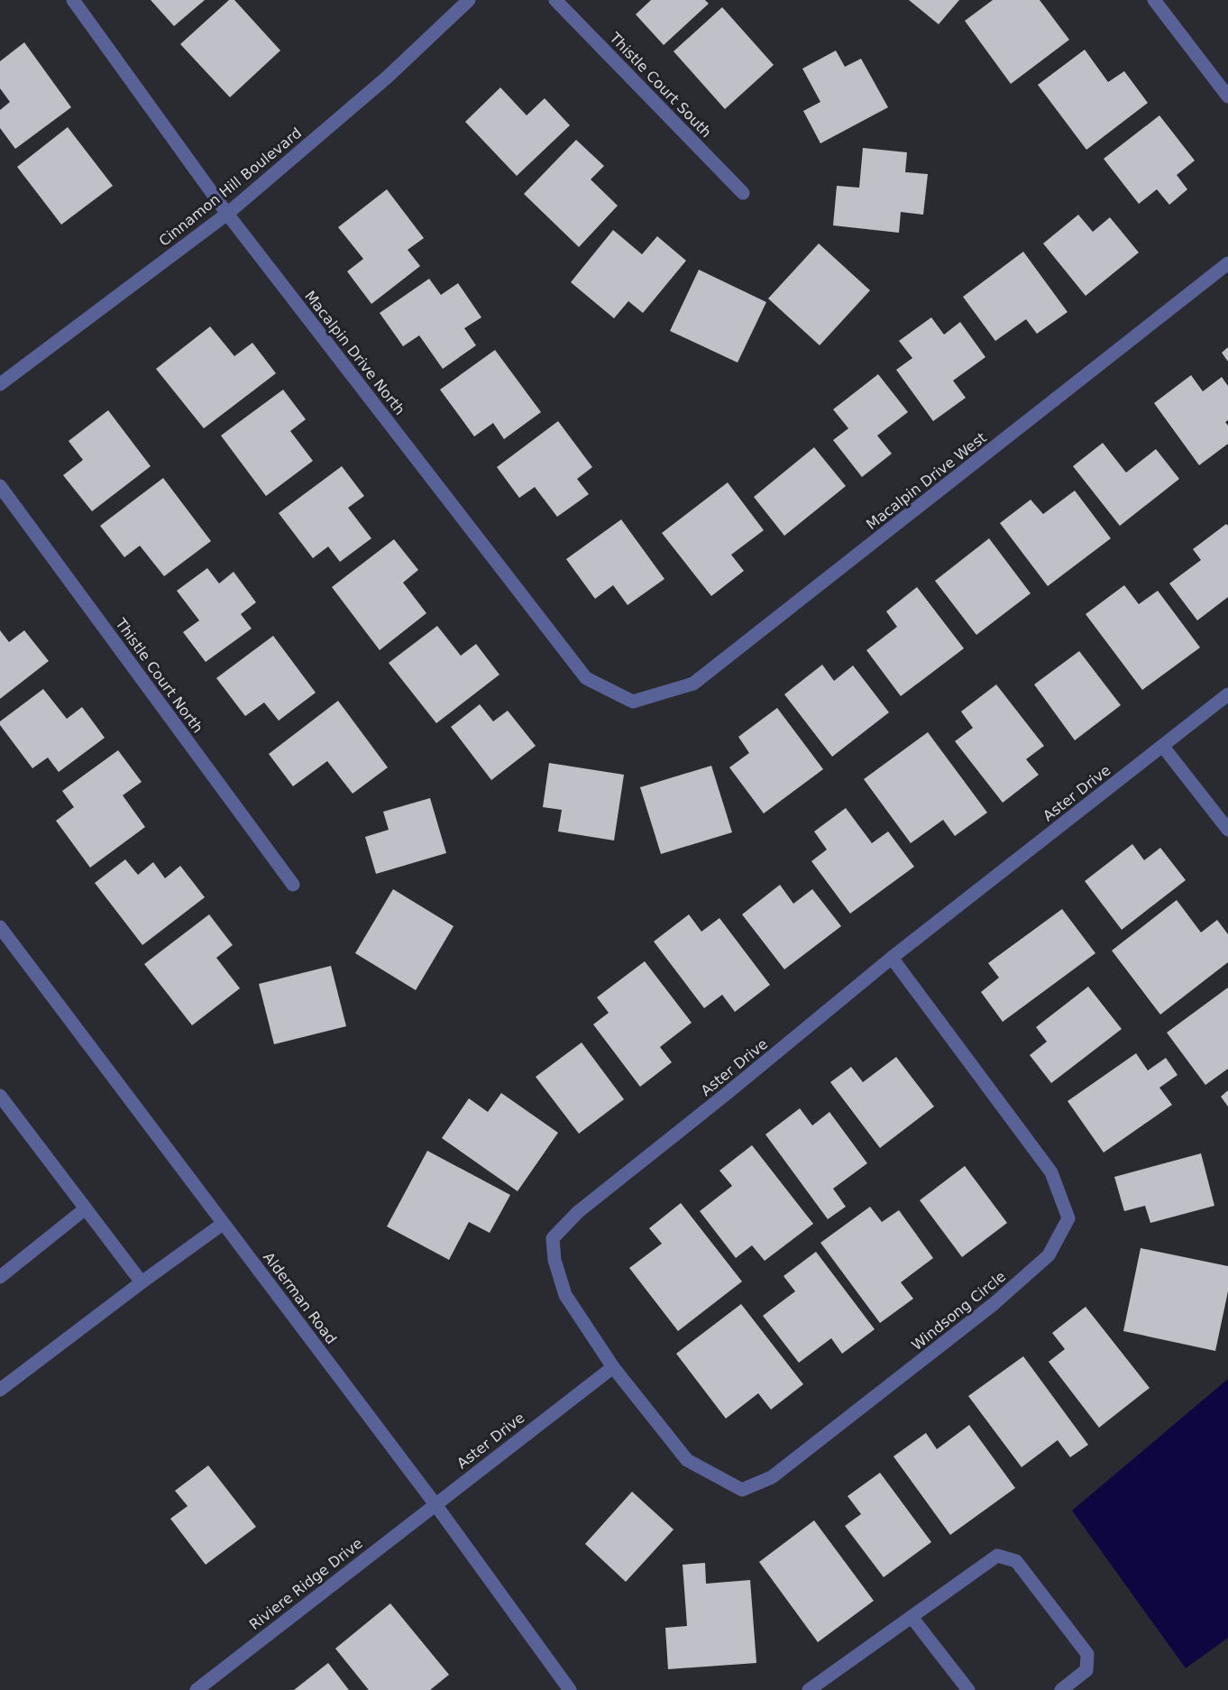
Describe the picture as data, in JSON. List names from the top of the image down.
{
  "streets": {
    "street": [
      "Thistle Court South",
      "Cinnamon Hill Boulevard",
      "Macalpin Drive North",
      "Macalpin Drive West",
      "Thistle Court North",
      "Aster Drive",
      "Alderman Road",
      "Windsong Circle",
      "Riviere Ridge Drive"
    ]
  },
  "crossings": [
    ["Cinnamon Hill Boulevard", "Macalpin Drive North"],
    ["Macalpin Drive North", "Macalpin Drive West"],
    ["Aster Drive", "Alderman Road"],
    ["Aster Drive", "Windsong Circle"],
    ["Aster Drive", "Riviere Ridge Drive"],
    ["Alderman Road", "Riviere Ridge Drive"]
  ]
}
